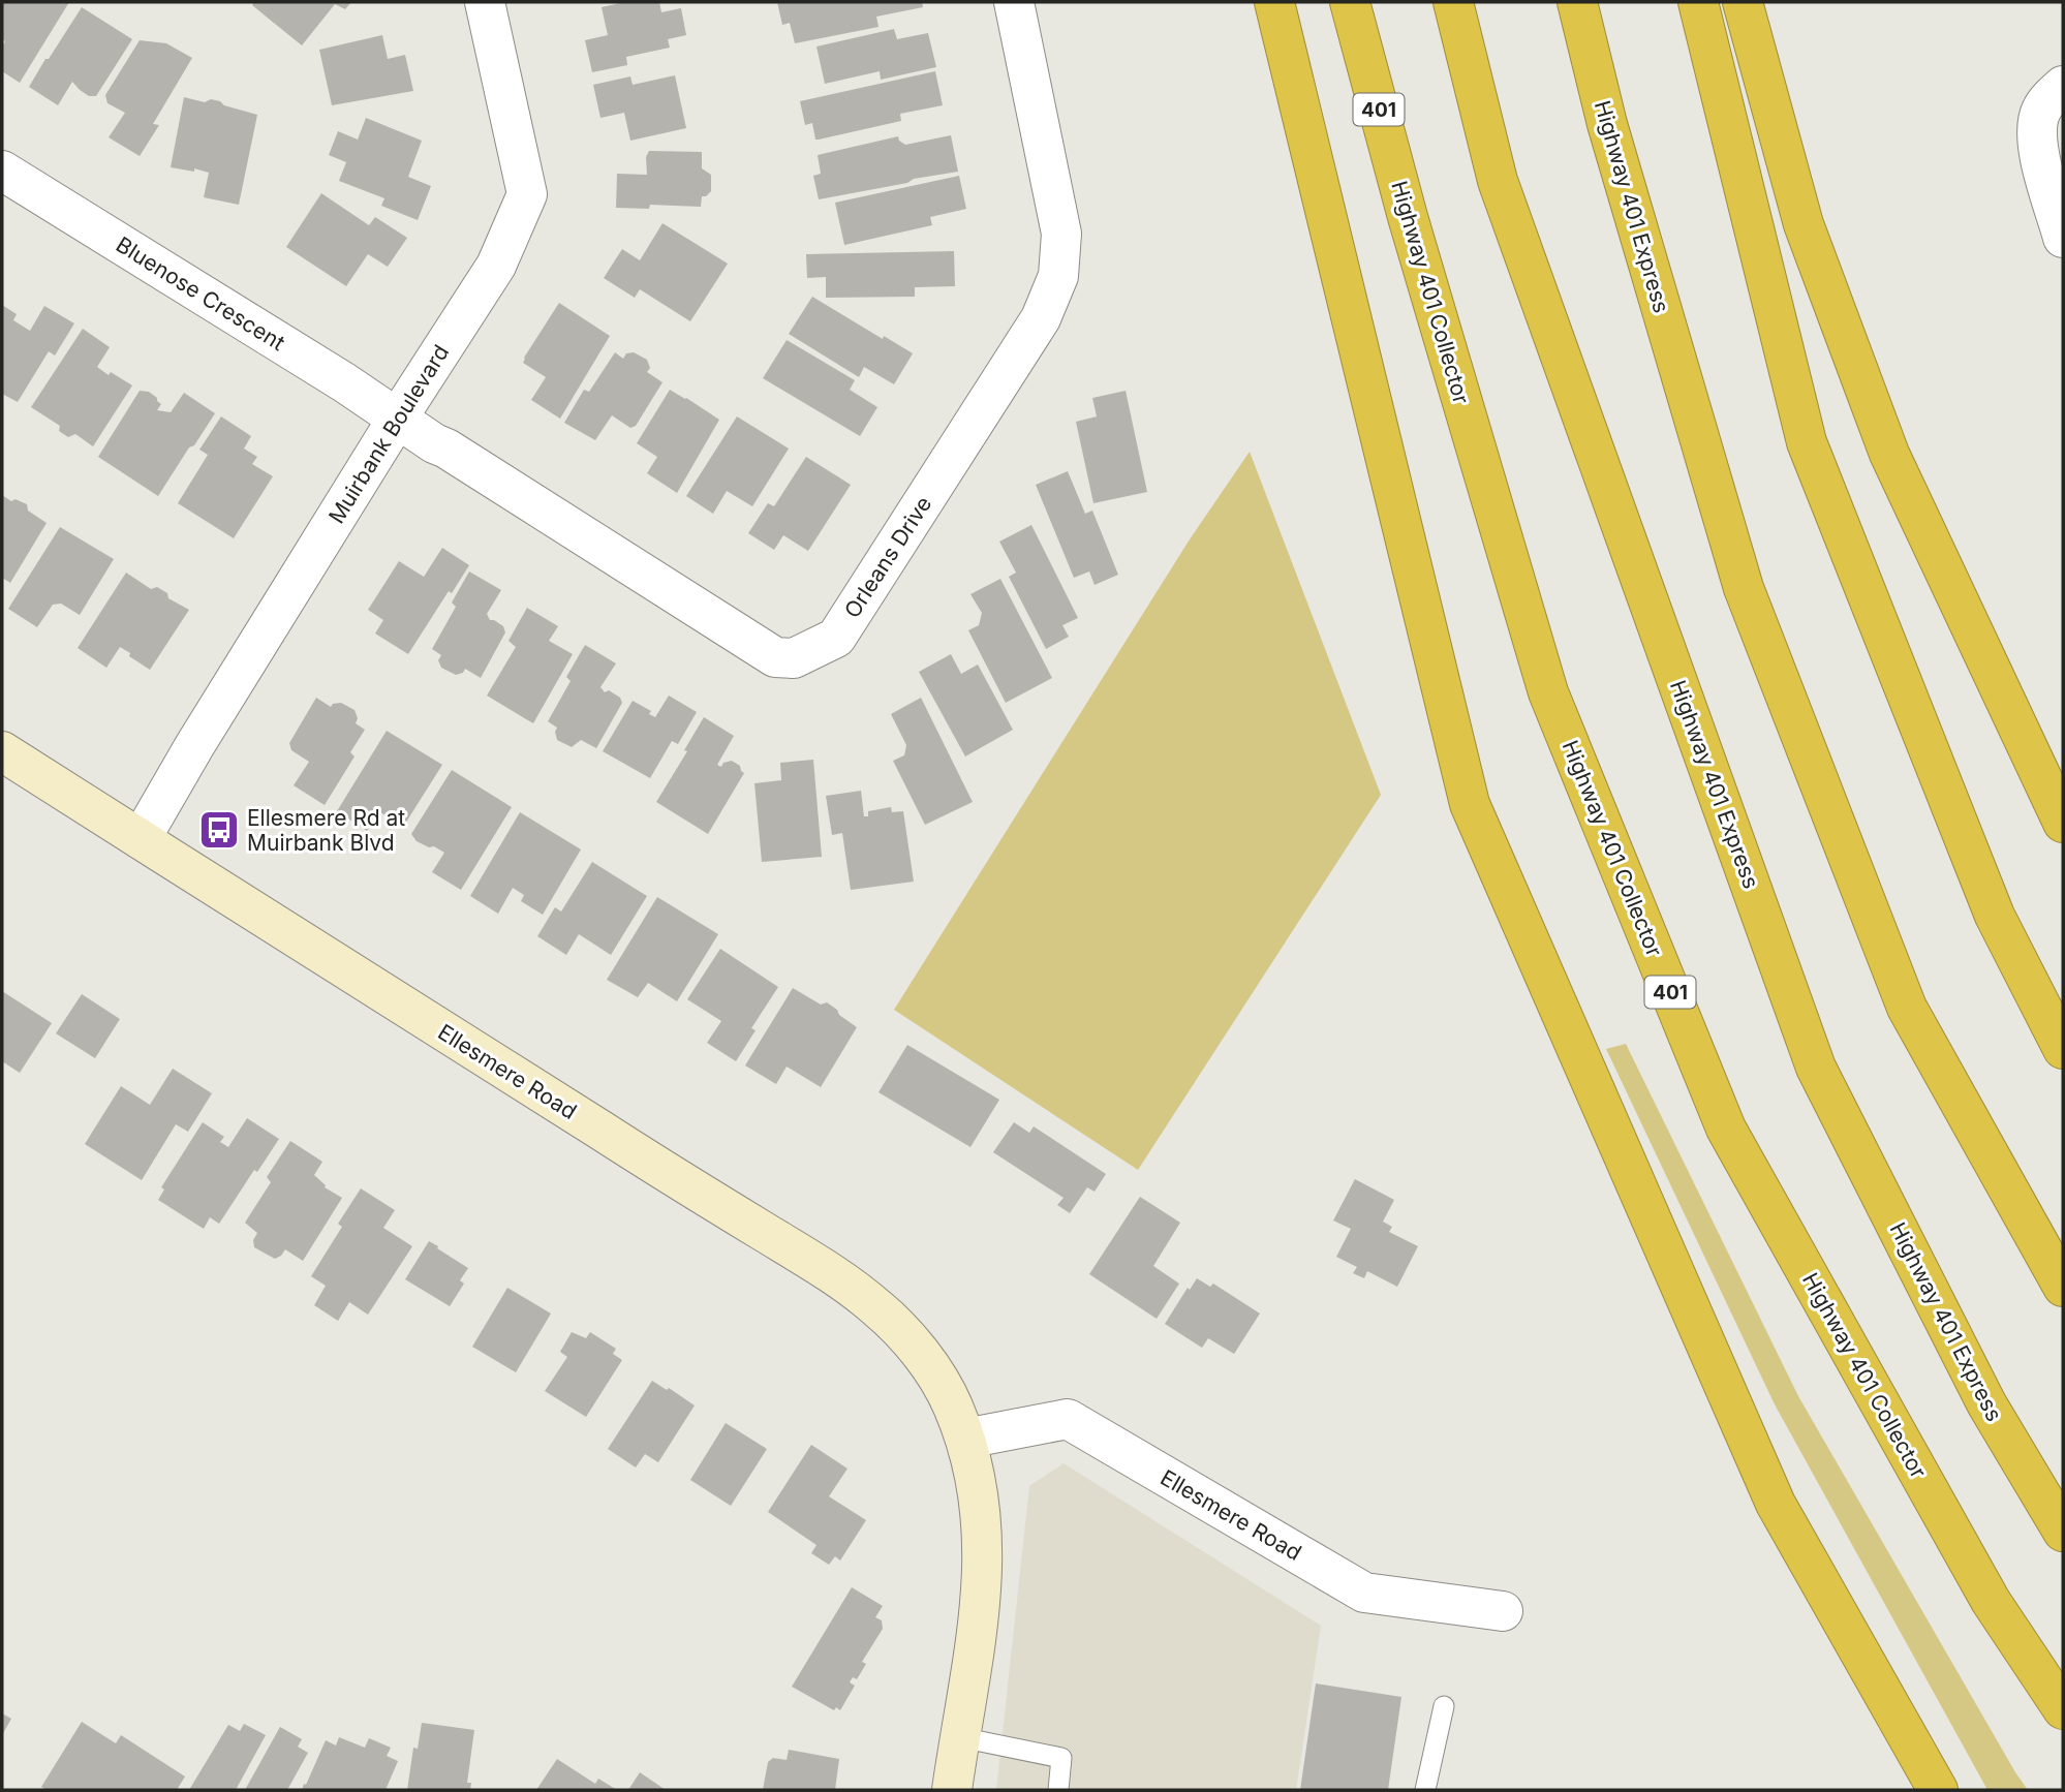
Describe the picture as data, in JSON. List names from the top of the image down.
{
  "streets": {
    "highway": ["401", "Highway 401 Express", "Highway 401 Collector"],
    "main road": ["Ellesmere Road"],
    "street": ["Bluenose Crescent", "Muirbank Boulevard", "Orleans Drive"]
  },
  "crossings": [
    ["Bluenose Crescent", "Muirbank Boulevard"],
    ["Bluenose Crescent", "Orleans Drive"],
    ["Muirbank Boulevard", "Orleans Drive"],
    ["Muirbank Boulevard", "Ellesmere Road"]
  ],
  "places": {
    "bus stop": ["Ellesmere Rd at Muirbank Blvd"]
  }
}
